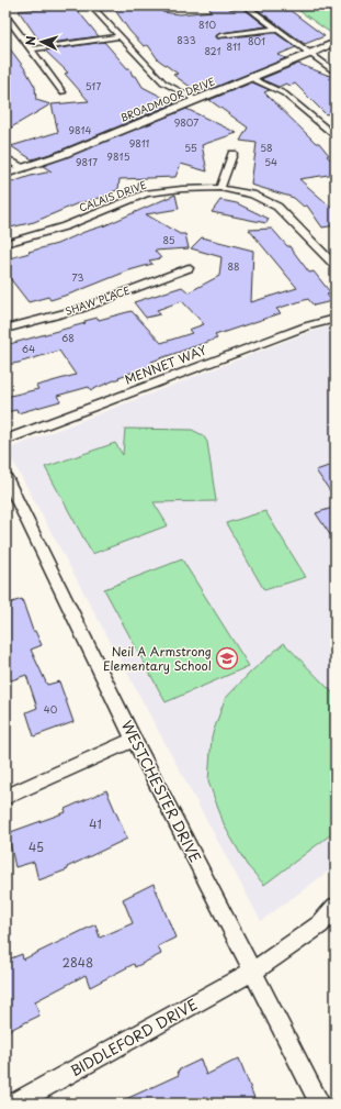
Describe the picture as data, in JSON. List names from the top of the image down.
{
  "streets": {
    "street": [
      "BROADMOOR DRIVE",
      "CALAIS DRIVE",
      "SHAW PLACE",
      "MENNET WAY",
      "WESTCHESTER DRIVE",
      "BIDDLEFORD DRIVE"
    ]
  },
  "crossings": [
    ["WESTCHESTER DRIVE", "BIDDLEFORD DRIVE"]
  ],
  "places": {
    "school or university": ["Neil A Armstrong Elementary School"]
  },
  "house_numbers": [
    "810",
    "833",
    "801",
    "811",
    "821",
    "517",
    "9807",
    "9814",
    "9811",
    "55",
    "58",
    "9815",
    "9817",
    "54",
    "85",
    "88",
    "73",
    "68",
    "64",
    "40",
    "41",
    "45",
    "2848"
  ],
  "north": "left"
}
